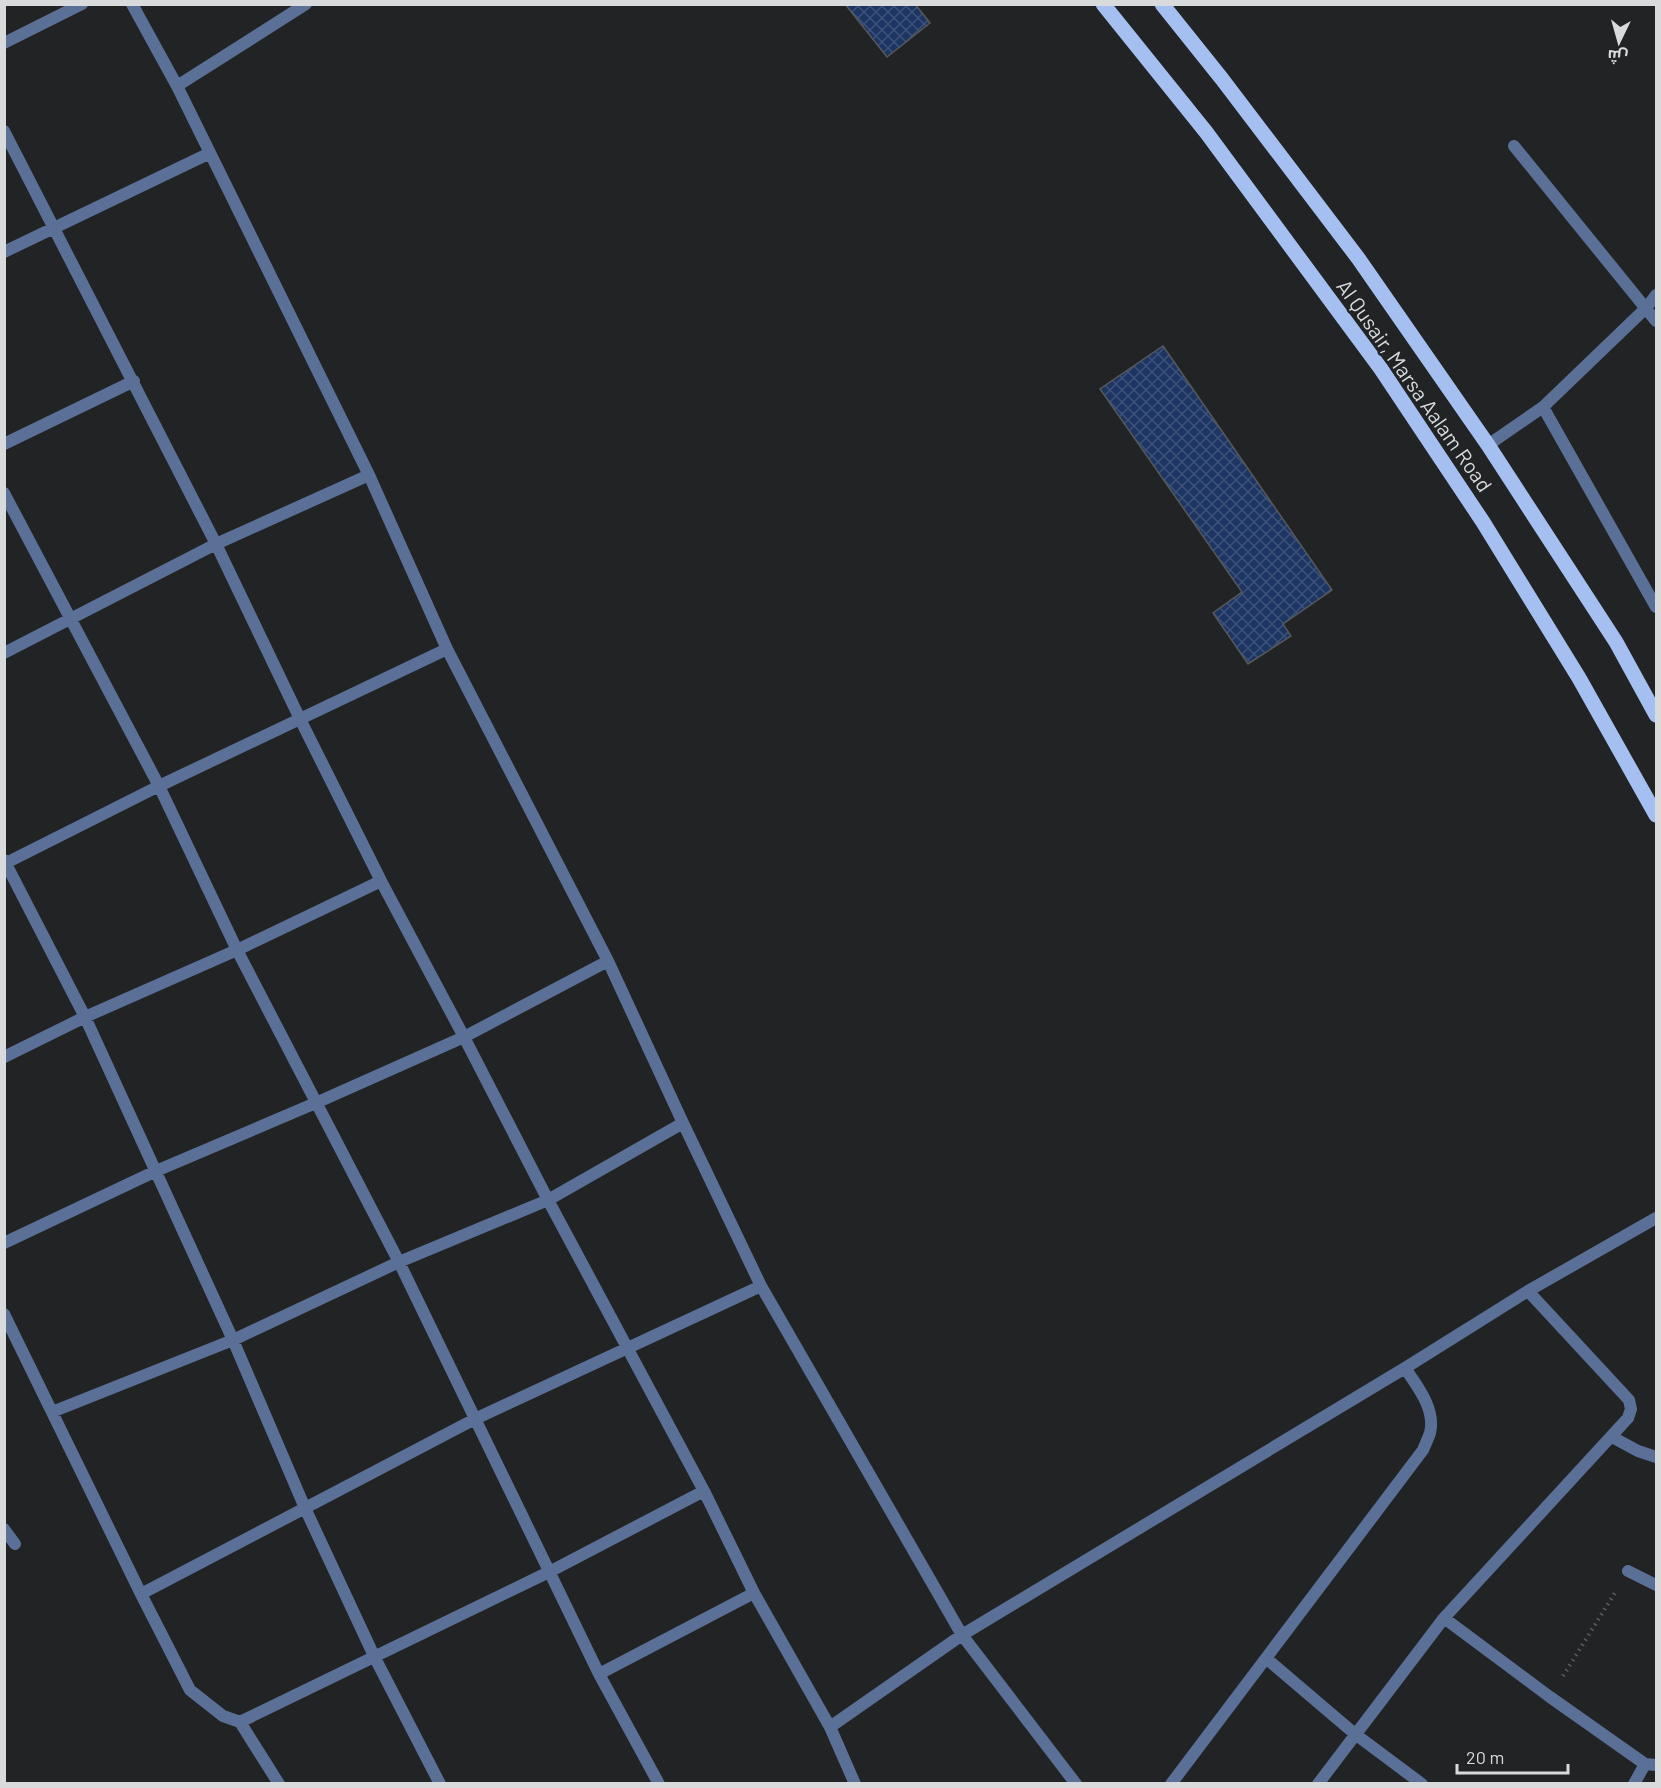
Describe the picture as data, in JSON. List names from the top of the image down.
{
  "streets": {
    "main road": ["Al Qusair, Marsa Aalam Road"]
  },
  "scale_bar": "20 m",
  "north": "bottom"
}
